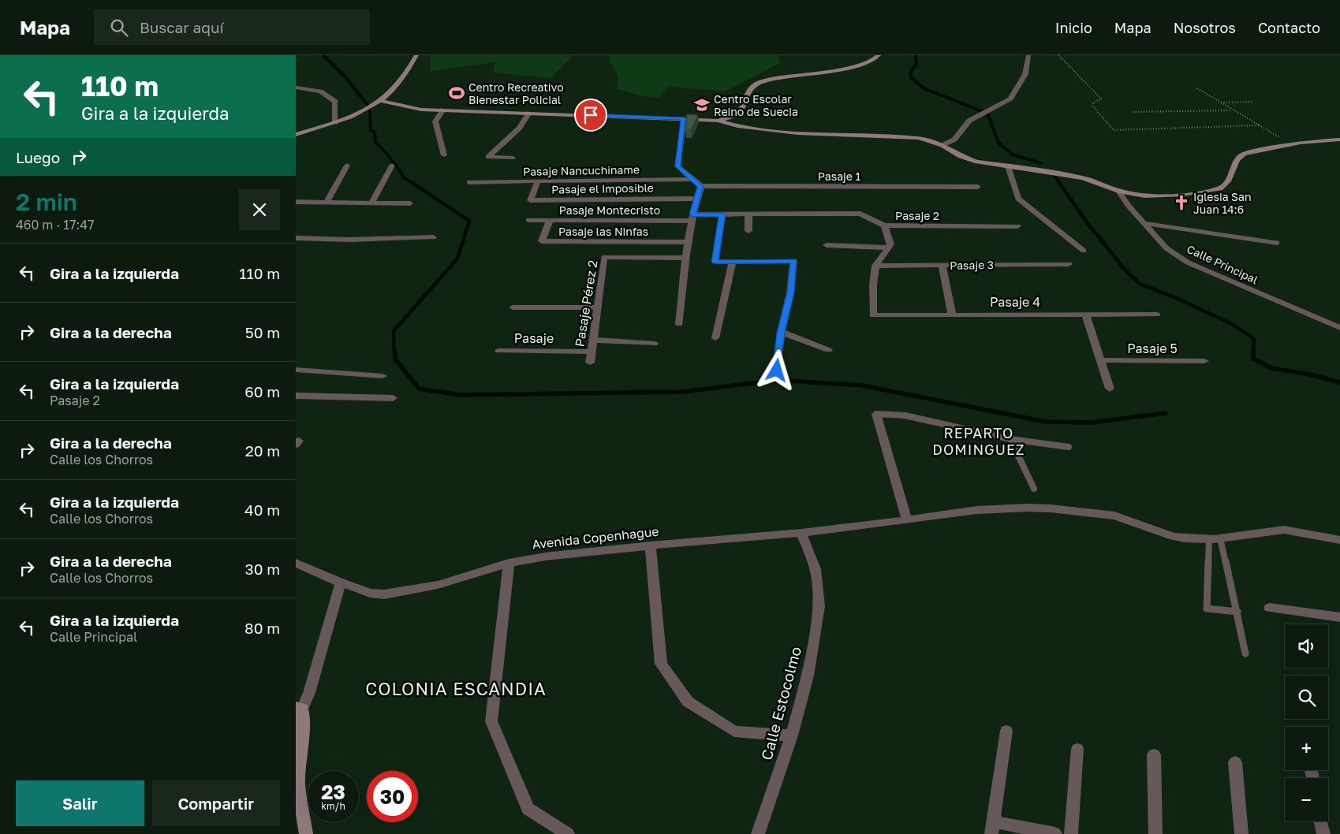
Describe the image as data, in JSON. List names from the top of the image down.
{
  "streets": {
    "street": [
      "Pasaje Nancuchiname",
      "Pasaje 1",
      "Pasaje el Imposible",
      "Pasaje Montecristo",
      "Pasaje 2",
      "Pasaje las Ninfas",
      "Calle Principal",
      "Pasaje 3",
      "Pasaje 4",
      "Pasaje Pérez 2",
      "Pasaje",
      "Pasaje 5",
      "Avenida Copenhague",
      "Calle Estocolmo"
    ]
  },
  "crossings": [
    ["Pasaje Nancuchiname", "Pasaje el Imposible"],
    ["Pasaje Montecristo", "Pasaje 2"],
    ["Pasaje Montecristo", "Pasaje las Ninfas"],
    ["Pasaje 3", "Pasaje 4"],
    ["Pasaje Pérez 2", "Pasaje"],
    ["Avenida Copenhague", "Calle Estocolmo"]
  ],
  "districts": ["REPARTO DOMINGUEZ", "COLONIA ESCANDIA"],
  "places": {
    "sports": ["Centro Recreativo Bienestar Policial"],
    "school or university": ["Centro Escolar Reino de Suecia"],
    "church": ["Iglesia San Juan 14:6"]
  },
  "page": {
    "header": "Mapa",
    "search": "Buscar aquí",
    "nav": [
      "Inicio",
      "Mapa",
      "Nosotros",
      "Contacto"
    ],
    "turn": ["110 m", "Gira a la izquierda"],
    "then": "Luego",
    "heading": ["2 min", "460 m · 17:47"],
    "list": [
      {
        "name": "Gira a la izquierda",
        "value": "110 m"
      },
      {
        "name": "Gira a la derecha",
        "value": "50 m"
      },
      {
        "name": "Gira a la izquierda",
        "note": "Pasaje 2",
        "value": "60 m"
      },
      {
        "name": "Gira a la derecha",
        "note": "Calle los Chorros",
        "value": "20 m"
      },
      {
        "name": "Gira a la izquierda",
        "note": "Calle los Chorros",
        "value": "40 m"
      },
      {
        "name": "Gira a la derecha",
        "note": "Calle los Chorros",
        "value": "30 m"
      },
      {
        "name": "Gira a la izquierda",
        "note": "Calle Principal",
        "value": "80 m"
      }
    ],
    "map_buttons": ["+", "−"],
    "speed": "23 km/h",
    "limit": "30",
    "buttons": ["Salir", "Compartir"]
  }
}
